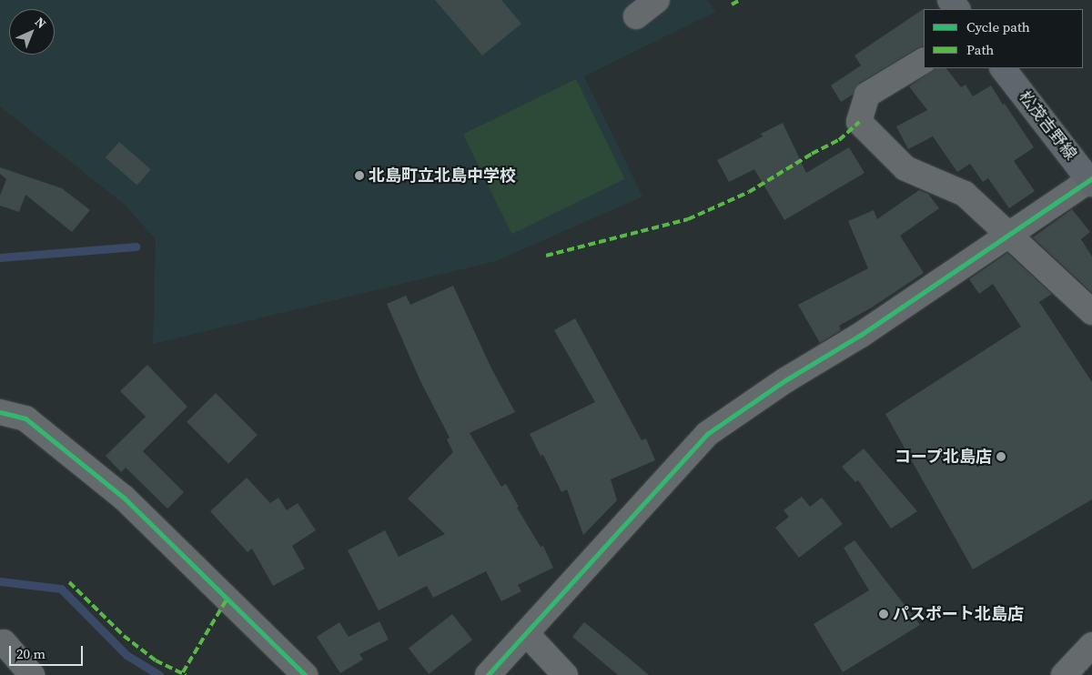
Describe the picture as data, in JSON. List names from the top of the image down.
{
  "streets": {
    "main road": ["松茂吉野線"]
  },
  "places": ["北島町立北島中学校", "コープ北島店", "パスポート北島店"],
  "legend": ["Cycle path", "Path"],
  "scale_bar": "20 m",
  "north": "top right"
}
